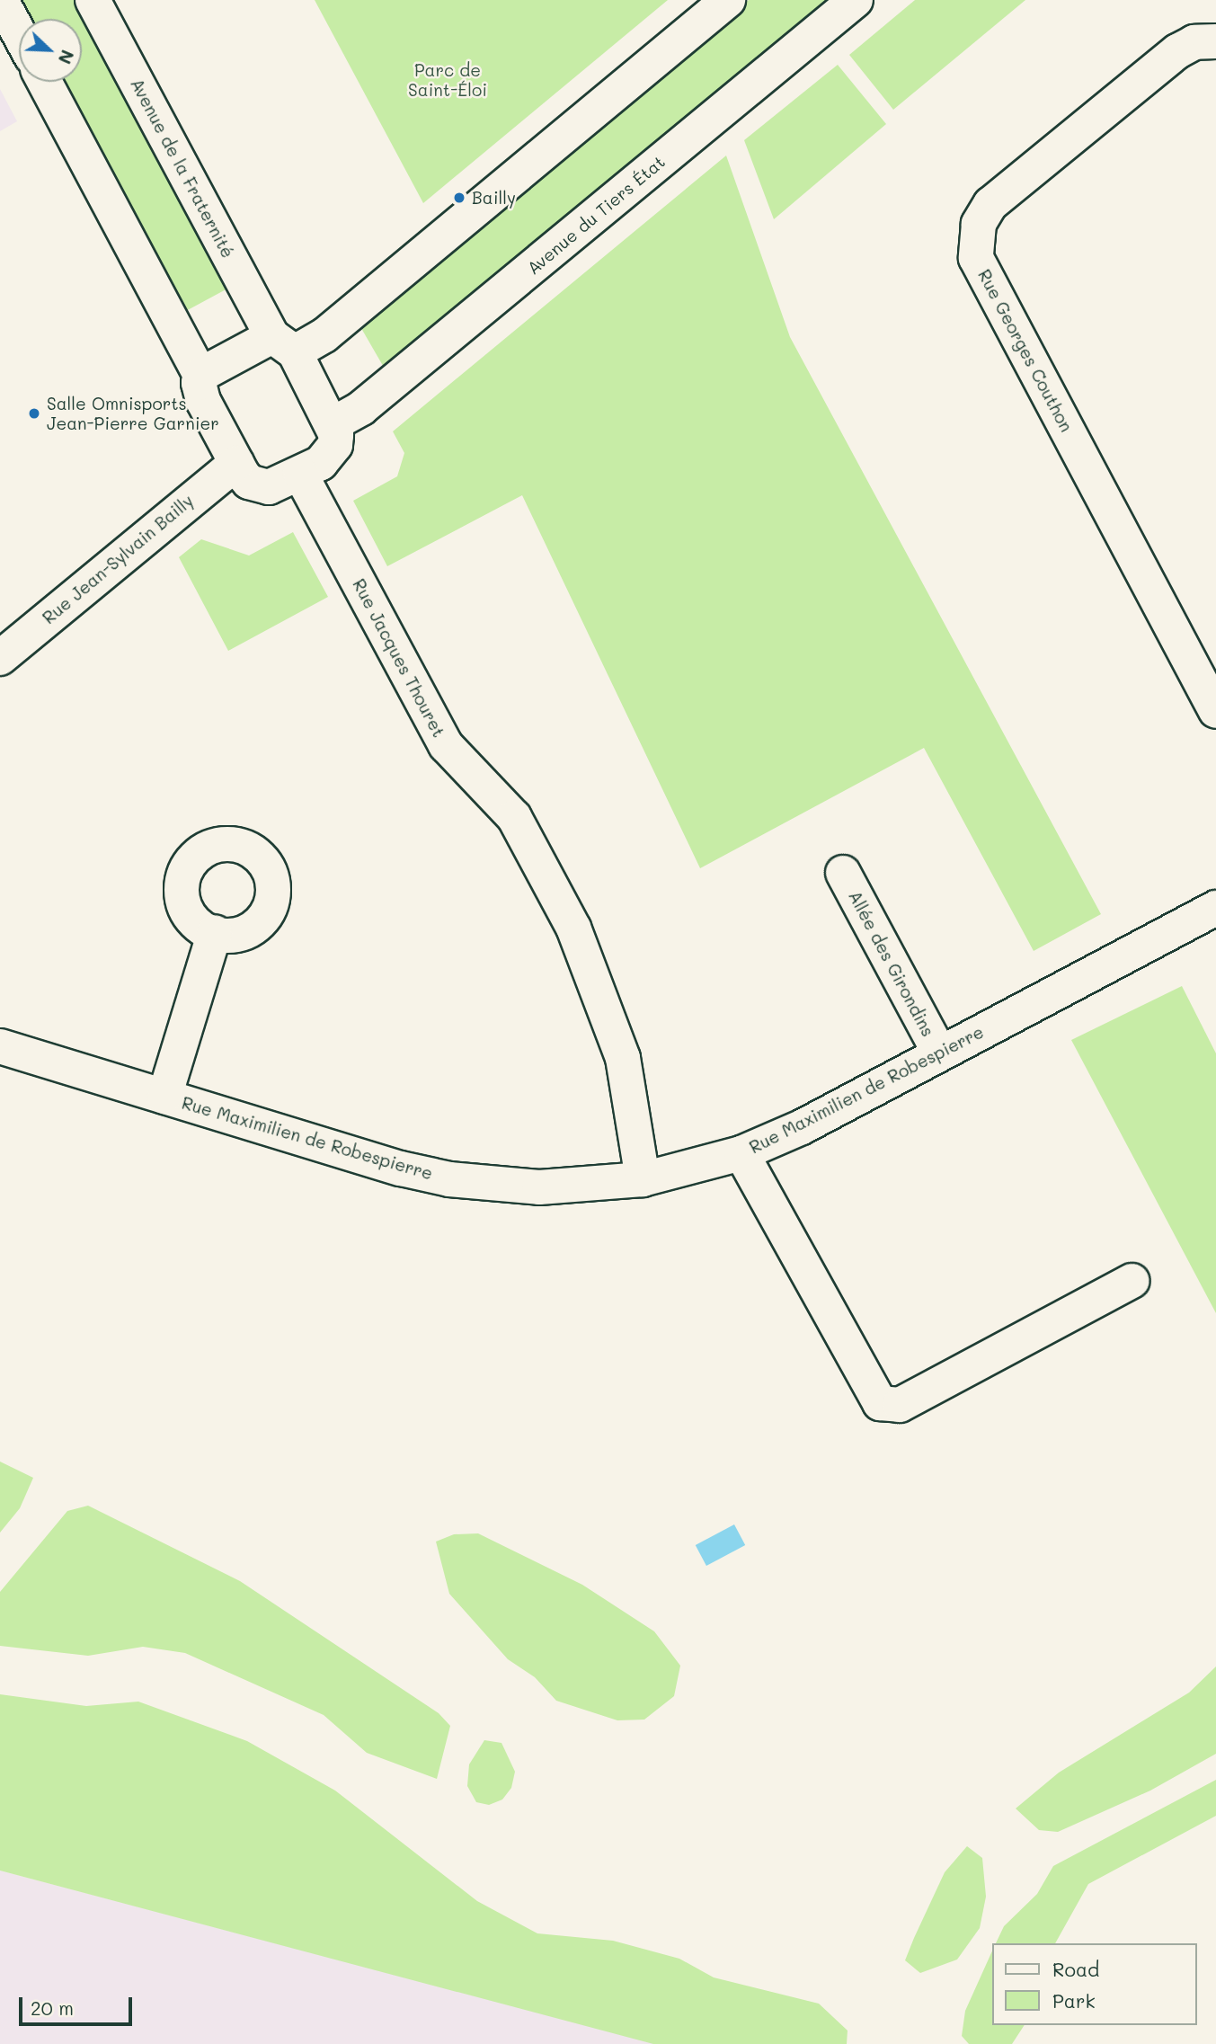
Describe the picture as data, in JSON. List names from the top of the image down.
{
  "streets": {
    "street": [
      "Avenue de la Fraternité",
      "Avenue du Tiers État",
      "Rue Georges Couthon",
      "Rue Jean-Sylvain Bailly",
      "Rue Jacques Thouret",
      "Allée des Girondins",
      "Rue Maximilien de Robespierre"
    ]
  },
  "crossings": [
    ["Avenue de la Fraternité", "Avenue du Tiers État"],
    ["Avenue de la Fraternité", "Rue Jean-Sylvain Bailly"],
    ["Avenue de la Fraternité", "Rue Jacques Thouret"],
    ["Avenue du Tiers État", "Rue Jean-Sylvain Bailly"],
    ["Avenue du Tiers État", "Rue Jacques Thouret"],
    ["Rue Jean-Sylvain Bailly", "Rue Jacques Thouret"],
    ["Rue Jacques Thouret", "Rue Maximilien de Robespierre"],
    ["Allée des Girondins", "Rue Maximilien de Robespierre"]
  ],
  "parks": ["Parc de Saint-Éloi"],
  "places": ["Bailly", "Salle Omnisports Jean-Pierre Garnier"],
  "legend": ["Road", "Park"],
  "scale_bar": "20 m",
  "north": "bottom right"
}
